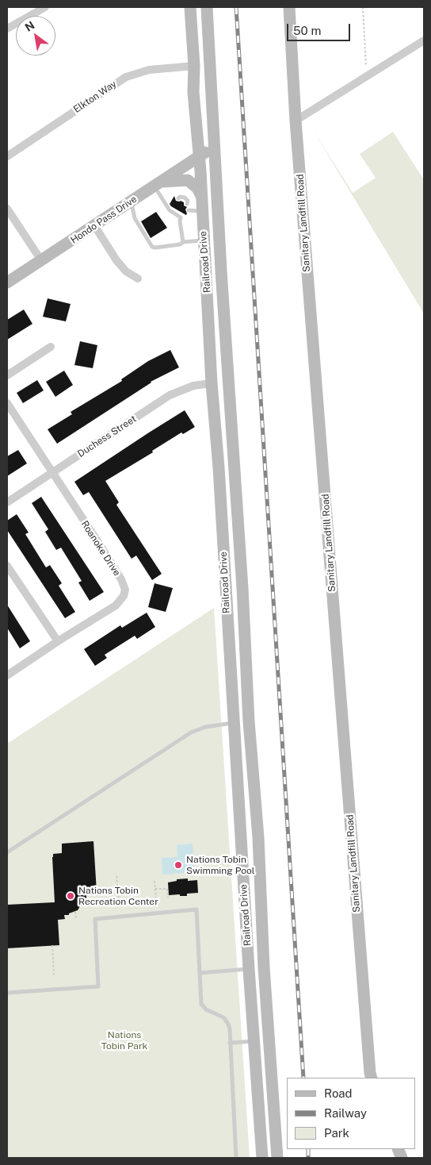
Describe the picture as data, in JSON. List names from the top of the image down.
{
  "streets": {
    "main road": ["Hondo Pass Drive", "Sanitary Landfill Road", "Railroad Drive"],
    "street": ["Elkton Way", "Duchess Street", "Roanoke Drive"]
  },
  "crossings": [
    ["Elkton Way", "Railroad Drive"],
    ["Hondo Pass Drive", "Railroad Drive"],
    ["Railroad Drive", "Duchess Street"],
    ["Duchess Street", "Roanoke Drive"]
  ],
  "parks": ["Nations Tobin Park"],
  "places": ["Nations Tobin Swimming Pool", "Nations Tobin Recreation Center"],
  "legend": ["Road", "Railway", "Park"],
  "scale_bar": "50 m",
  "north": "top left"
}
